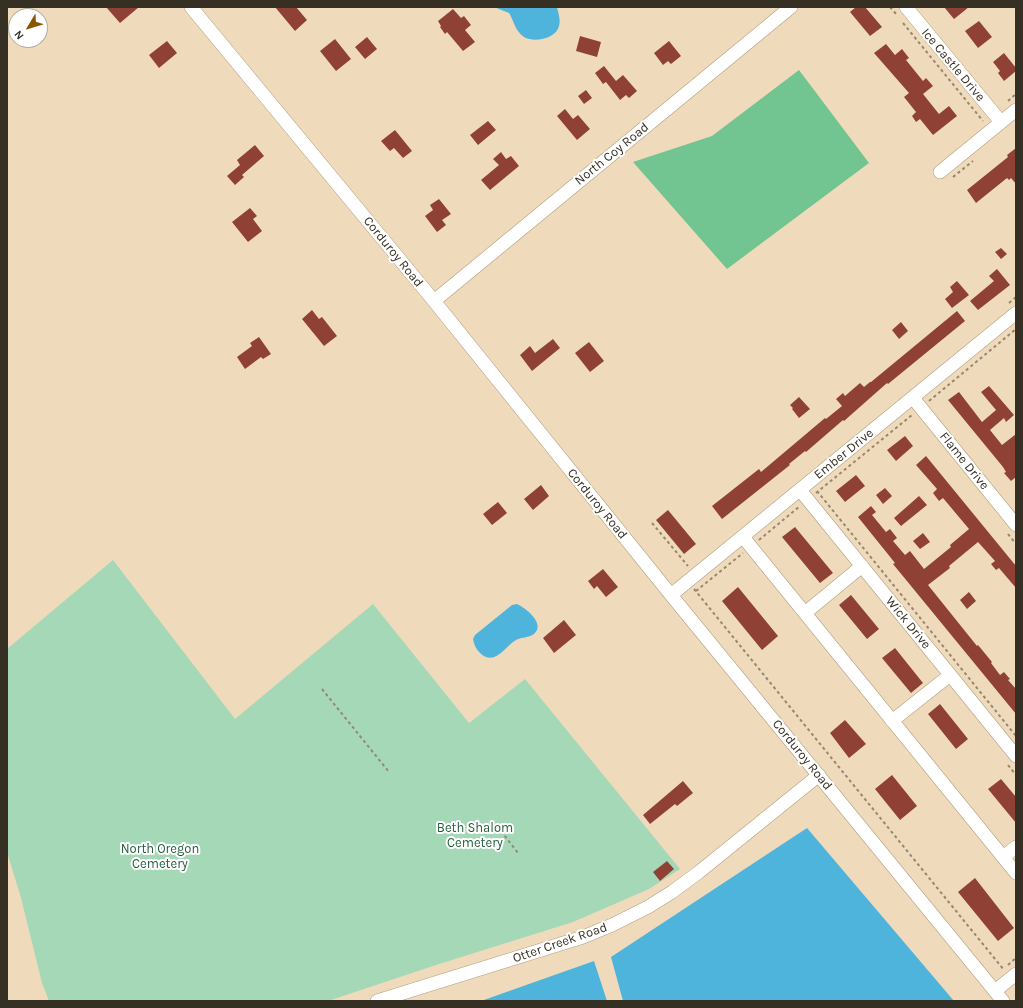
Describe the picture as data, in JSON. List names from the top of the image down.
{
  "streets": {
    "street": [
      "Ice Castle Drive",
      "North Coy Road",
      "Corduroy Road",
      "Ember Drive",
      "Flame Drive",
      "Wick Drive",
      "Otter Creek Road"
    ]
  },
  "crossings": [
    ["North Coy Road", "Corduroy Road"],
    ["Corduroy Road", "Ember Drive"],
    ["Corduroy Road", "Otter Creek Road"],
    ["Ember Drive", "Flame Drive"],
    ["Ember Drive", "Wick Drive"]
  ],
  "parks": ["Beth Shalom Cemetery", "North Oregon Cemetery"],
  "north": "bottom left"
}
